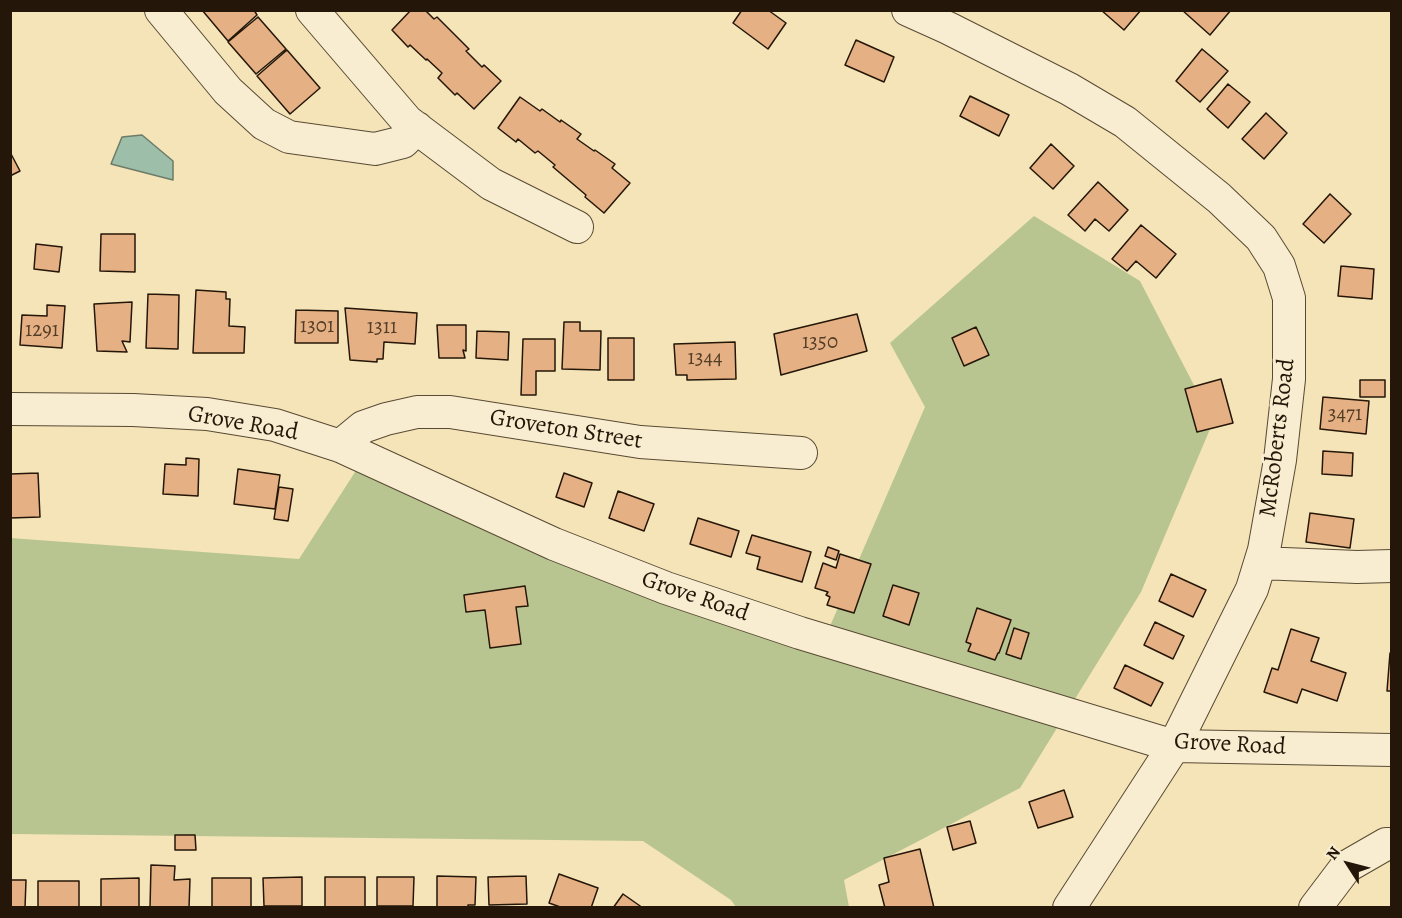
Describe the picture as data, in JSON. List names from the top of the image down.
{
  "streets": {
    "street": ["Grove Road", "Groveton Street", "McRoberts Road"]
  },
  "crossings": [
    ["Grove Road", "Groveton Street"],
    ["Grove Road", "McRoberts Road"]
  ],
  "house_numbers": [
    "1301",
    "1311",
    "1291",
    "1350",
    "1344",
    "3471"
  ],
  "north": "top left"
}
